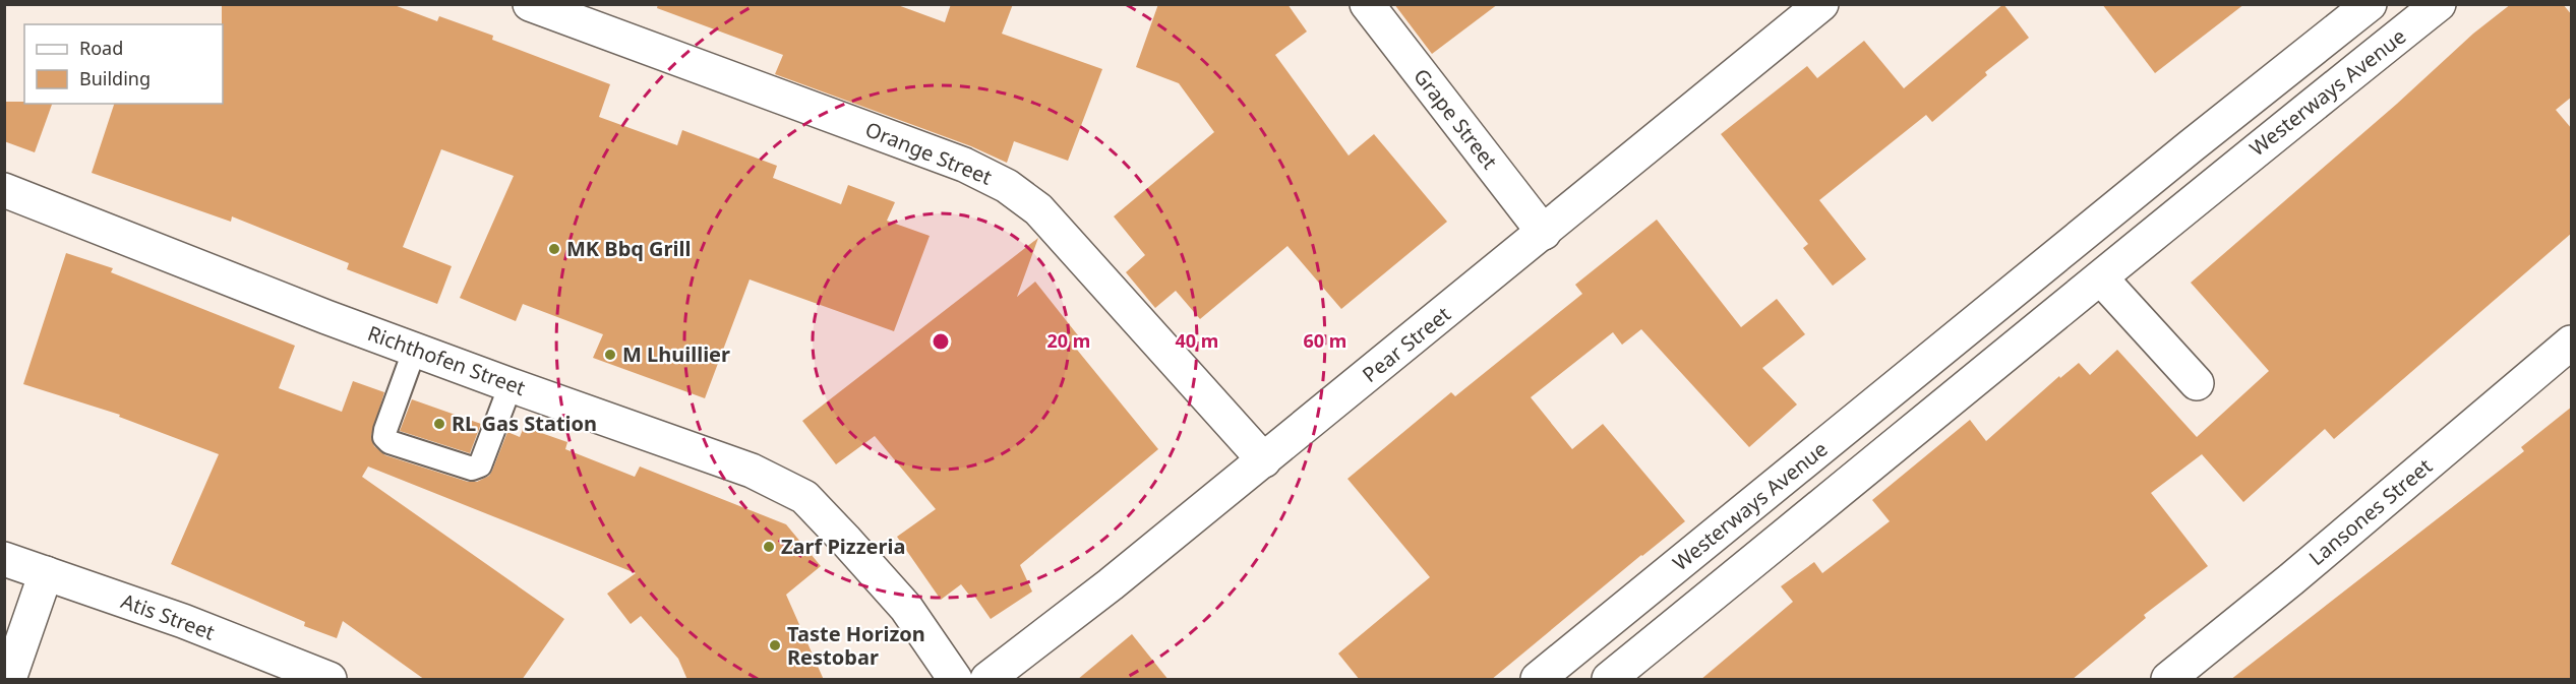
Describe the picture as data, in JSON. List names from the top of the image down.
{
  "streets": {
    "street": [
      "Westerways Avenue",
      "Grape Street",
      "Orange Street",
      "Pear Street",
      "Richthofen Street",
      "Lansones Street",
      "Atis Street"
    ]
  },
  "crossings": [
    ["Grape Street", "Pear Street"],
    ["Orange Street", "Pear Street"]
  ],
  "places": [
    "MK Bbq Grill",
    "M Lhuillier",
    "RL Gas Station",
    "Zarf Pizzeria",
    "Taste Horizon Restobar"
  ],
  "legend": ["Road", "Building"],
  "rings": ["20 m", "40 m", "60 m"]
}
